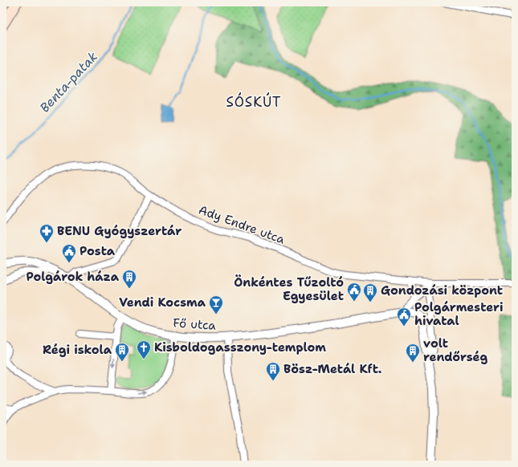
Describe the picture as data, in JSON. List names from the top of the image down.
{
  "streets": {
    "street": ["Ady Endre utca", "Fő utca"]
  },
  "districts": ["SÓSKÚT"],
  "water": ["Benta-patak"],
  "places": {
    "pharmacy": ["BENU Gyógyszertár"],
    "public building": ["Posta", "Önkéntes Tűzoltó Egyesület", "Polgármesteri hivatal"],
    "building": [
      "Polgárok háza",
      "Gondozási központ",
      "Régi iskola",
      "volt rendőrség",
      "Bösz-Metál Kft."
    ],
    "bar": ["Vendi Kocsma"],
    "church": ["Kisboldogasszony-templom"]
  }
}
